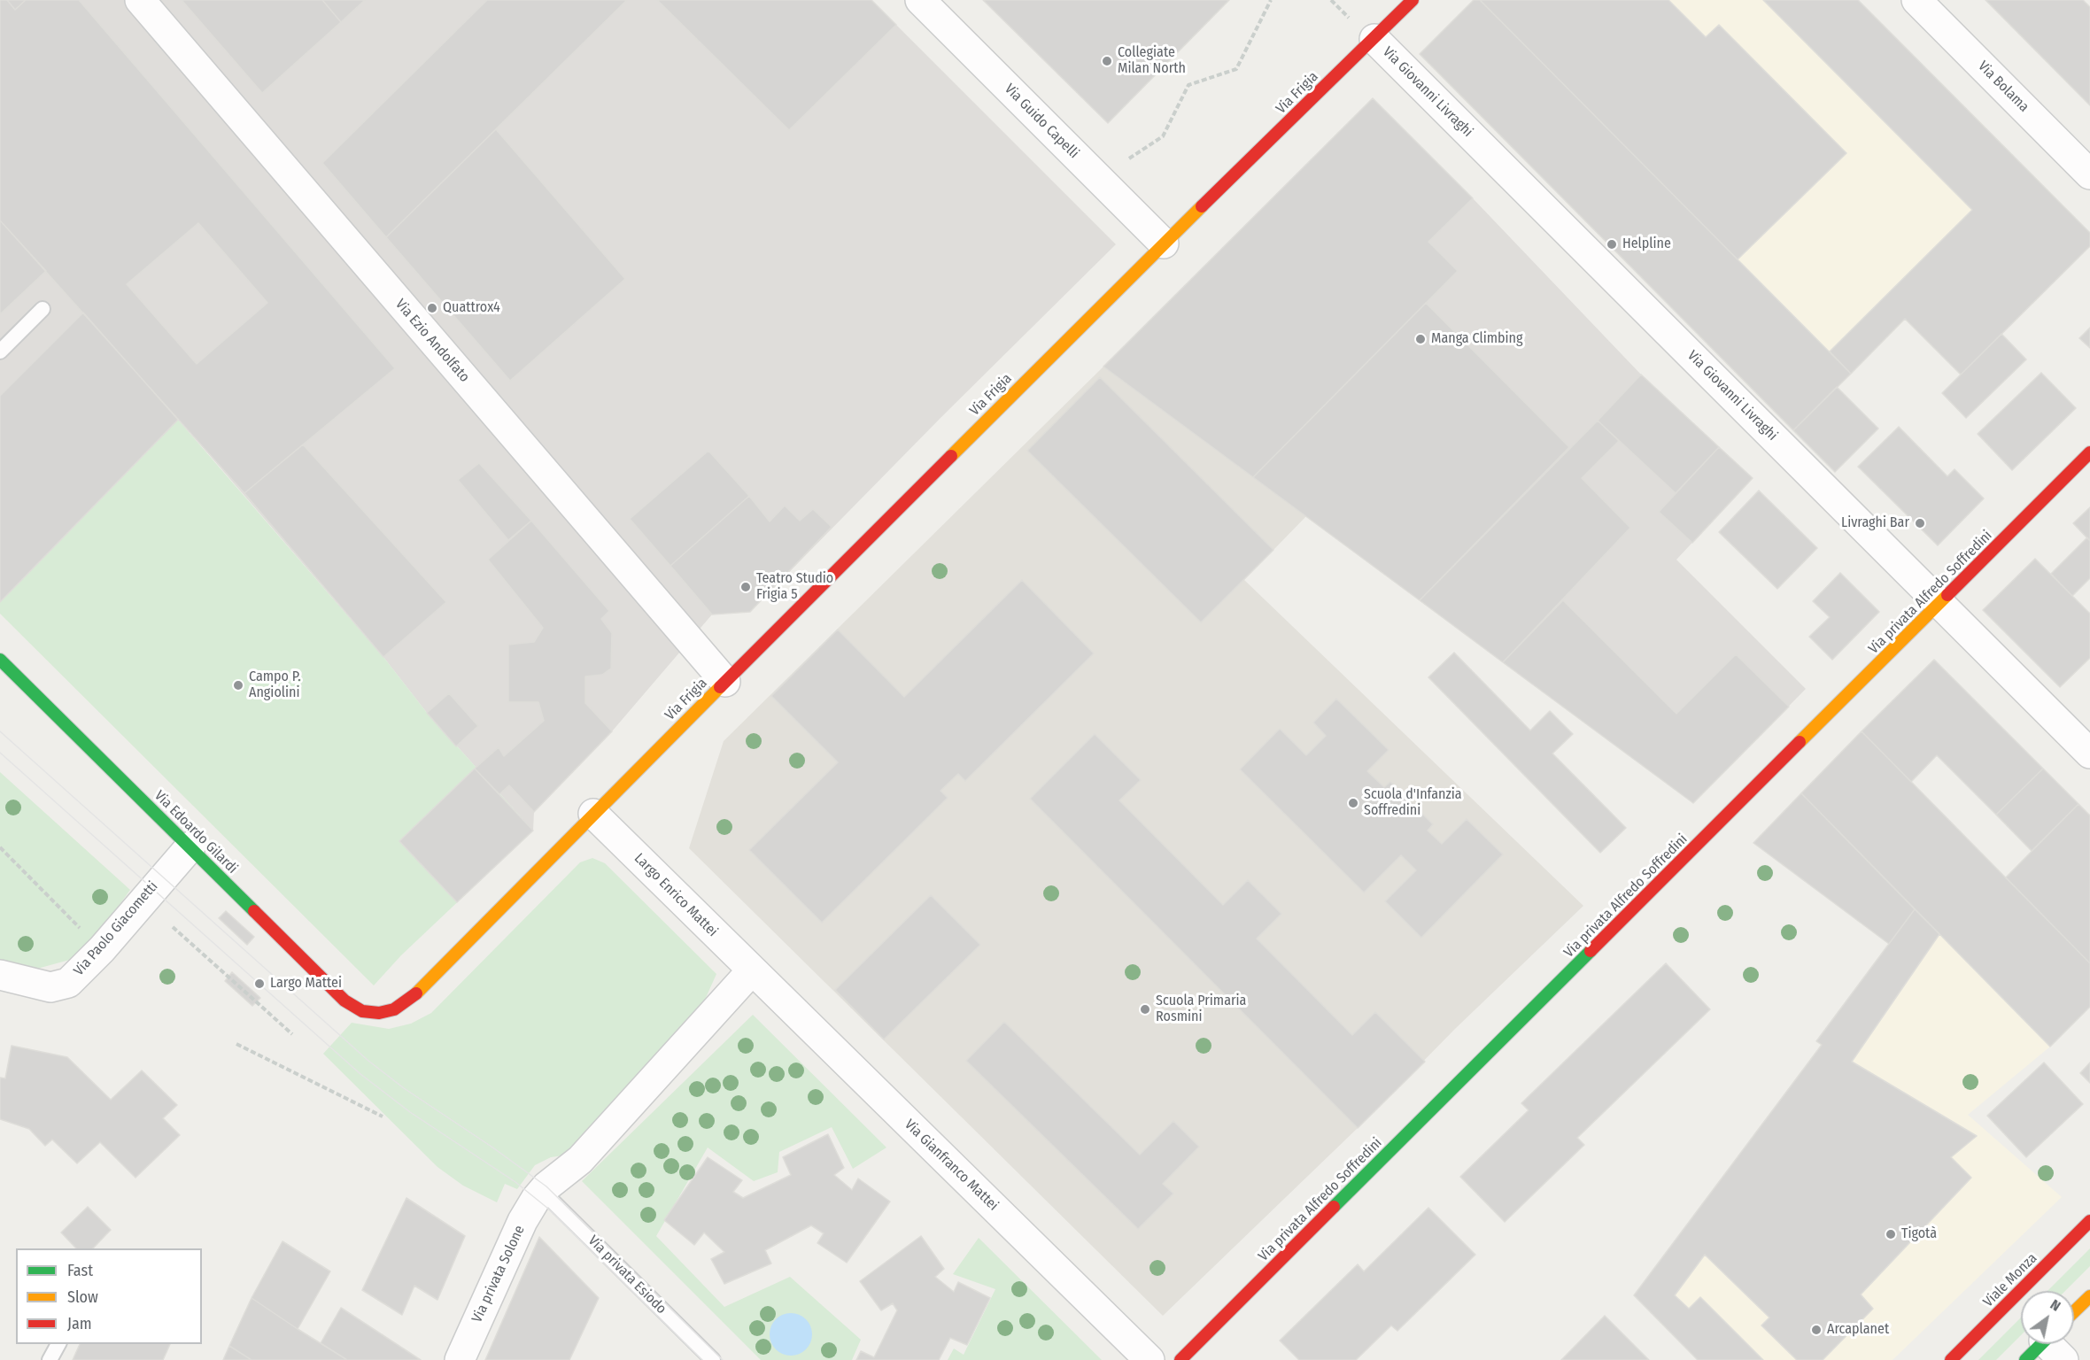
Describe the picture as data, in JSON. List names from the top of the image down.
{
  "streets": {
    "street": [
      "Via Bolama",
      "Via Giovanni Livraghi",
      "Via Frigia",
      "Via Guido Capelli",
      "Via Ezio Andolfato",
      "Via privata Alfredo Soffredini",
      "Via Edoardo Gilardi",
      "Largo Enrico Mattei",
      "Via Paolo Giacometti",
      "Via Gianfranco Mattei",
      "Via privata Solone",
      "Viale Monza"
    ],
    "lane": ["Via privata Esiodo"]
  },
  "crossings": [
    ["Via Giovanni Livraghi", "Via Frigia"],
    ["Via Giovanni Livraghi", "Via privata Alfredo Soffredini"],
    ["Via Frigia", "Via Guido Capelli"],
    ["Via Frigia", "Via Ezio Andolfato"],
    ["Via Frigia", "Via Edoardo Gilardi"],
    ["Via Frigia", "Largo Enrico Mattei"],
    ["Via Edoardo Gilardi", "Largo Enrico Mattei"],
    ["Via Edoardo Gilardi", "Via Paolo Giacometti"],
    ["Largo Enrico Mattei", "Via Gianfranco Mattei"],
    ["Via privata Solone", "Via privata Esiodo"]
  ],
  "places": [
    "Collegiate Milan North",
    "Helpline",
    "Quattrox4",
    "Manga Climbing",
    "Livraghi Bar",
    "Teatro Studio Frigia 5",
    "Campo P. Angiolini",
    "Scuola d'Infanzia Soffredini",
    "Largo Mattei",
    "Scuola Primaria Rosmini",
    "Tigotà",
    "Arcaplanet"
  ],
  "legend": ["Fast", "Slow", "Jam"],
  "north": "top right"
}
